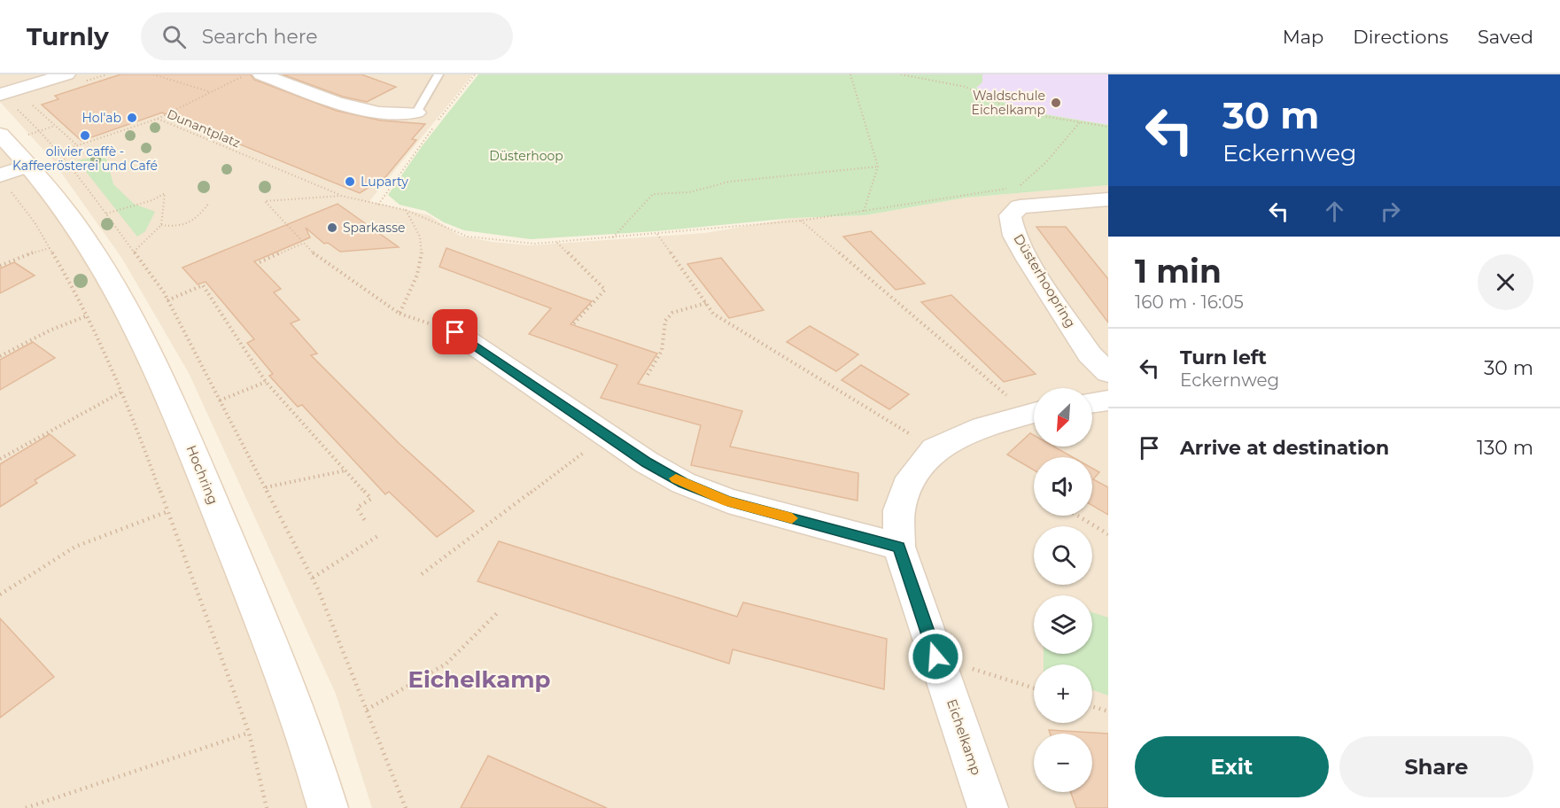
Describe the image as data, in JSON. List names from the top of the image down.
{
  "streets": {
    "street": ["Düsterhoopring", "Hochring", "Eichelkamp"],
    "path": ["Dunantplatz"]
  },
  "districts": ["Eichelkamp"],
  "parks": ["Düsterhoop"],
  "places": [
    "Waldschule Eichelkamp",
    "Hol'ab",
    "olivier caffè - Kaffeerösterei und Café",
    "Luparty",
    "Sparkasse"
  ],
  "north": "bottom left",
  "page": {
    "header": "Turnly",
    "search": "Search here",
    "nav": ["Map", "Directions", "Saved"],
    "turn": ["30 m", "Eckernweg"],
    "heading": ["1 min", "160 m · 16:05"],
    "list": [
      {
        "name": "Turn left",
        "note": "Eckernweg",
        "value": "30 m"
      },
      {
        "name": "Arrive at destination",
        "value": "130 m"
      }
    ],
    "map_buttons": ["+", "−"],
    "buttons": ["Exit", "Share"]
  }
}
